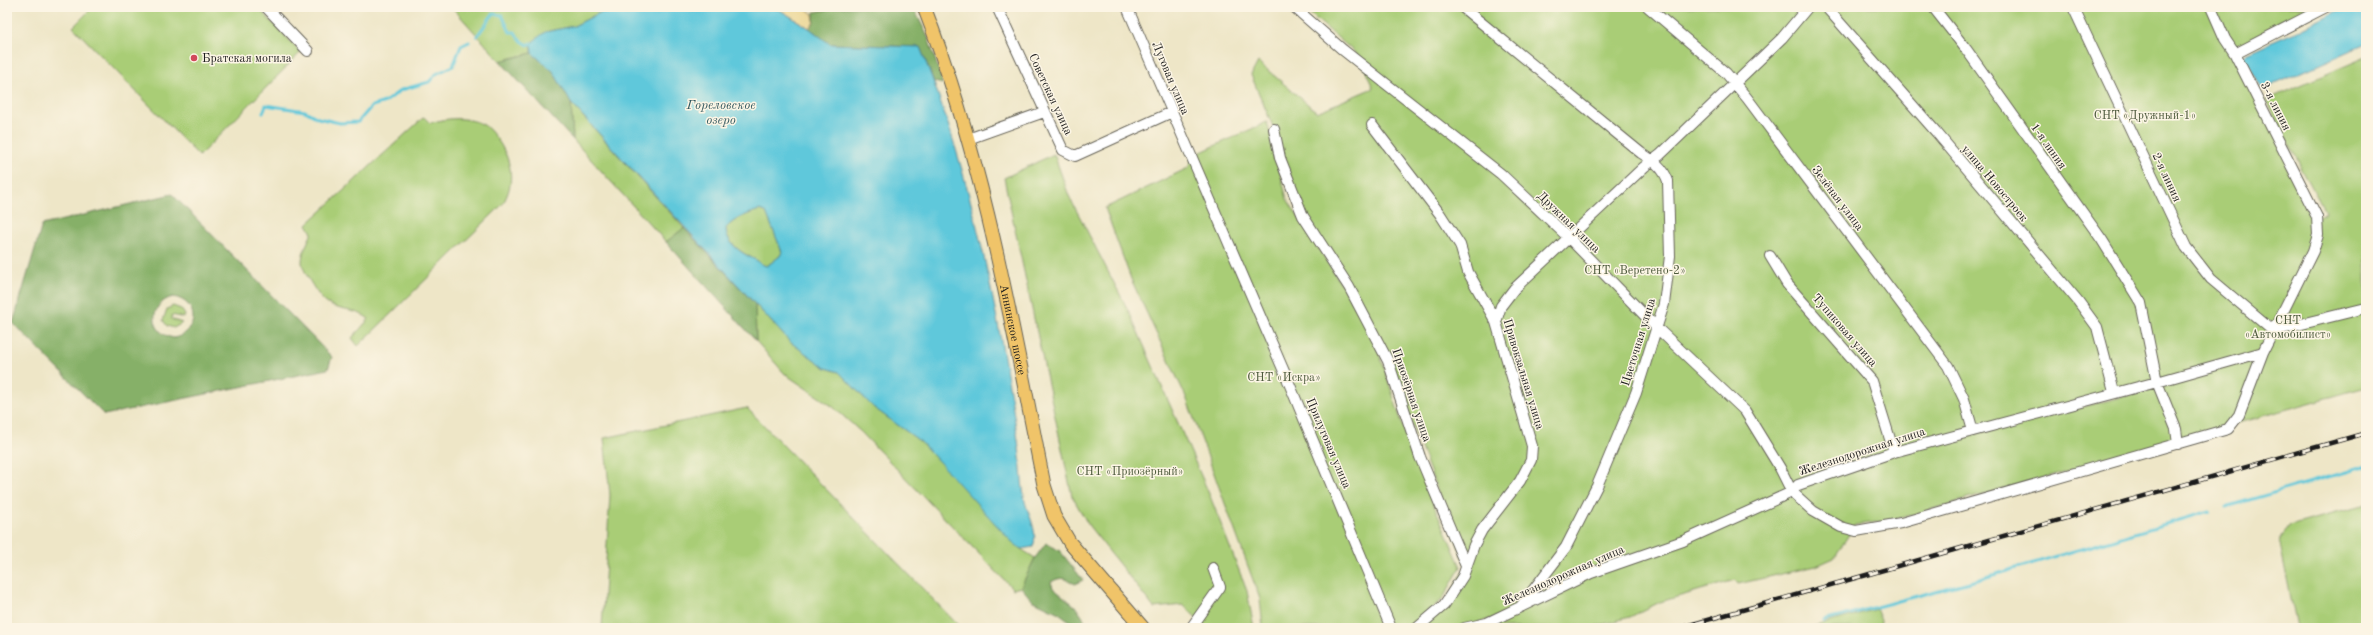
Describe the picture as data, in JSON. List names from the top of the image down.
{
  "streets": {
    "main road": ["Аннинское шоссе"],
    "street": [
      "Луговая улица",
      "Советская улица",
      "3-я линия",
      "1-я линия",
      "2-я линия",
      "улица Новостроек",
      "Зелёная улица",
      "Дружная улица",
      "Тупиковая улица",
      "Цветочная улица",
      "Привокзальная улица",
      "Приозёрная улица",
      "Прилуговая улица",
      "Железнодорожная улица"
    ]
  },
  "crossings": [
    ["Луговая улица", "Советская улица"],
    ["Луговая улица", "Прилуговая улица"],
    ["3-я линия", "2-я линия"],
    ["1-я линия", "Железнодорожная улица"],
    ["улица Новостроек", "Железнодорожная улица"],
    ["Зелёная улица", "Железнодорожная улица"],
    ["Дружная улица", "Цветочная улица"],
    ["Дружная улица", "Железнодорожная улица"],
    ["Тупиковая улица", "Железнодорожная улица"],
    ["Цветочная улица", "Железнодорожная улица"],
    ["Привокзальная улица", "Приозёрная улица"]
  ],
  "water": ["Гореловское озеро"],
  "parks": [
    "СНТ «Дружный-1»",
    "СНТ «Веретено-2»",
    "СНТ «Автомобилист»",
    "СНТ «Искра»",
    "СНТ «Приозёрный»"
  ],
  "places": ["Братская могила"]
}
